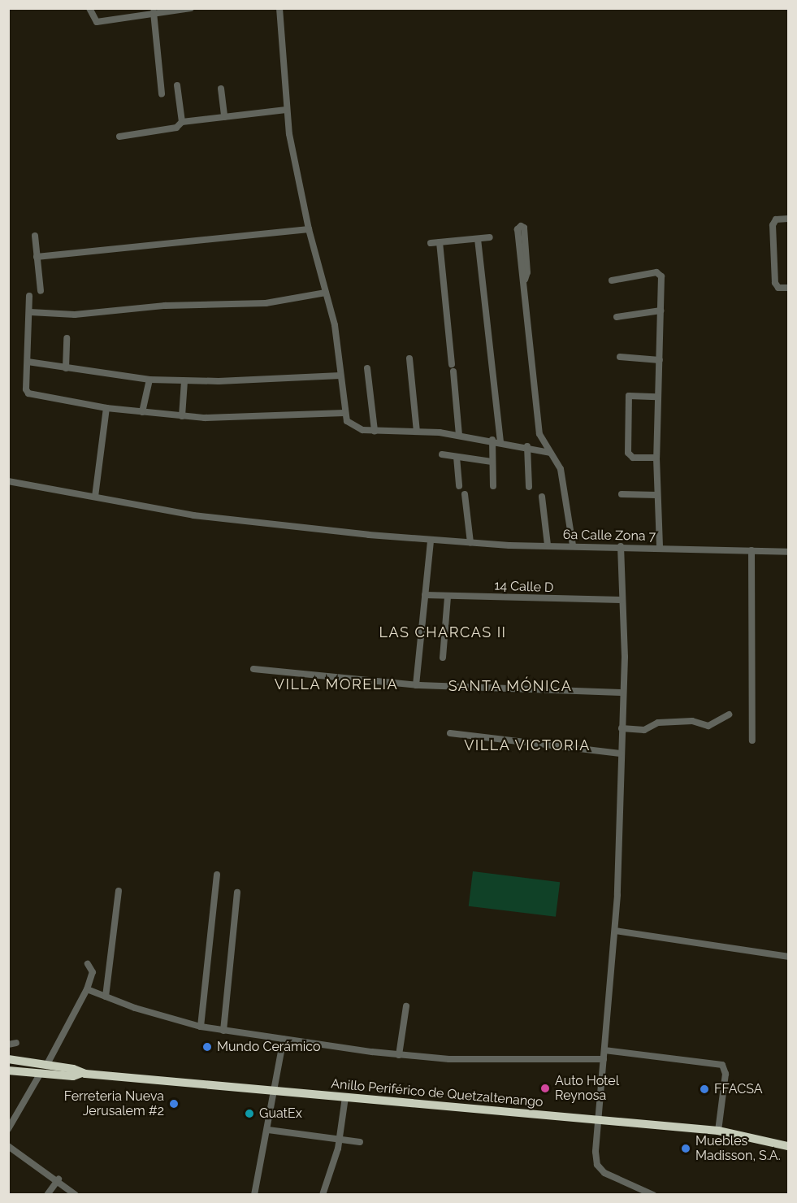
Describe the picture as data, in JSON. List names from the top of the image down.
{
  "streets": {
    "highway": ["Anillo Periférico de Quetzaltenango"],
    "street": ["6a Calle Zona 7", "14 Calle D"]
  },
  "districts": [
    "LAS CHARCAS II",
    "VILLA MORELIA",
    "SANTA MÓNICA",
    "VILLA VICTORIA"
  ],
  "places": [
    "Mundo Cerámico",
    "Auto Hotel Reynosa",
    "FFACSA",
    "Ferreteria Nueva Jerusalem #2",
    "GuatEx",
    "Muebles Madisson, S.A."
  ]
}
